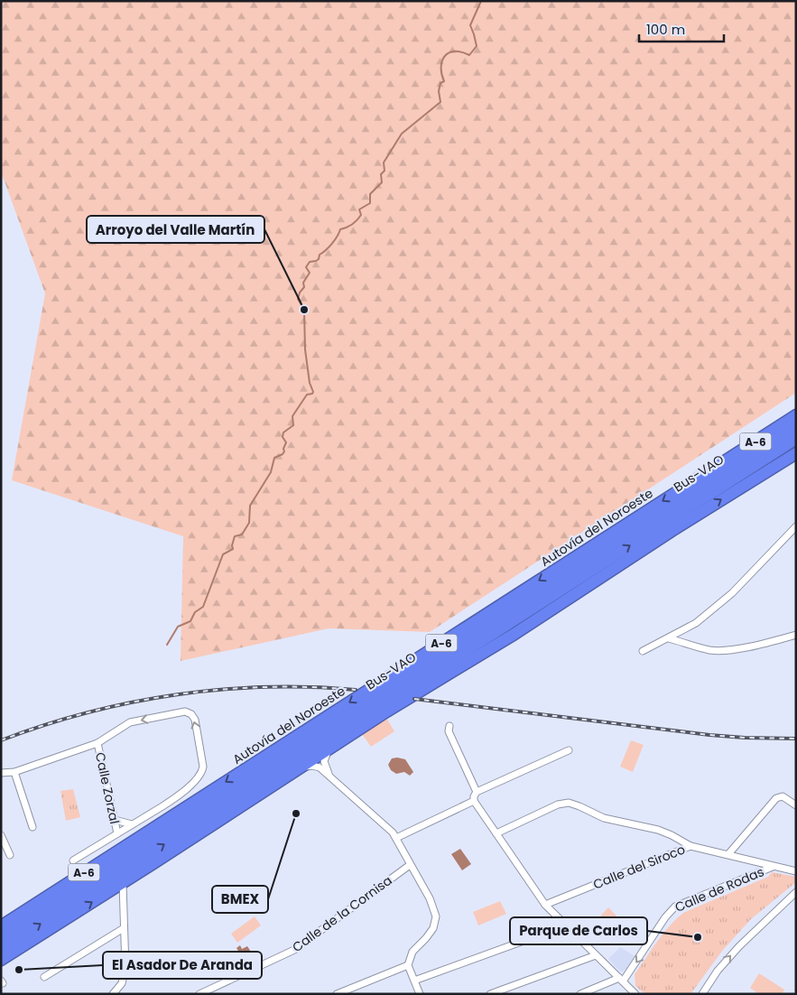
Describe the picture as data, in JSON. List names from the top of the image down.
{
  "streets": {
    "highway": ["A-6", "Bus-VAO", "Autovía del Noroeste"],
    "street": [
      "Calle Zorzal",
      "Calle del Siroco",
      "Calle de Rodas",
      "Calle de la Cornisa"
    ]
  },
  "places": [
    "Arroyo del Valle Martín",
    "BMEX",
    "Parque de Carlos",
    "El Asador De Aranda"
  ],
  "scale_bar": "100 m"
}
